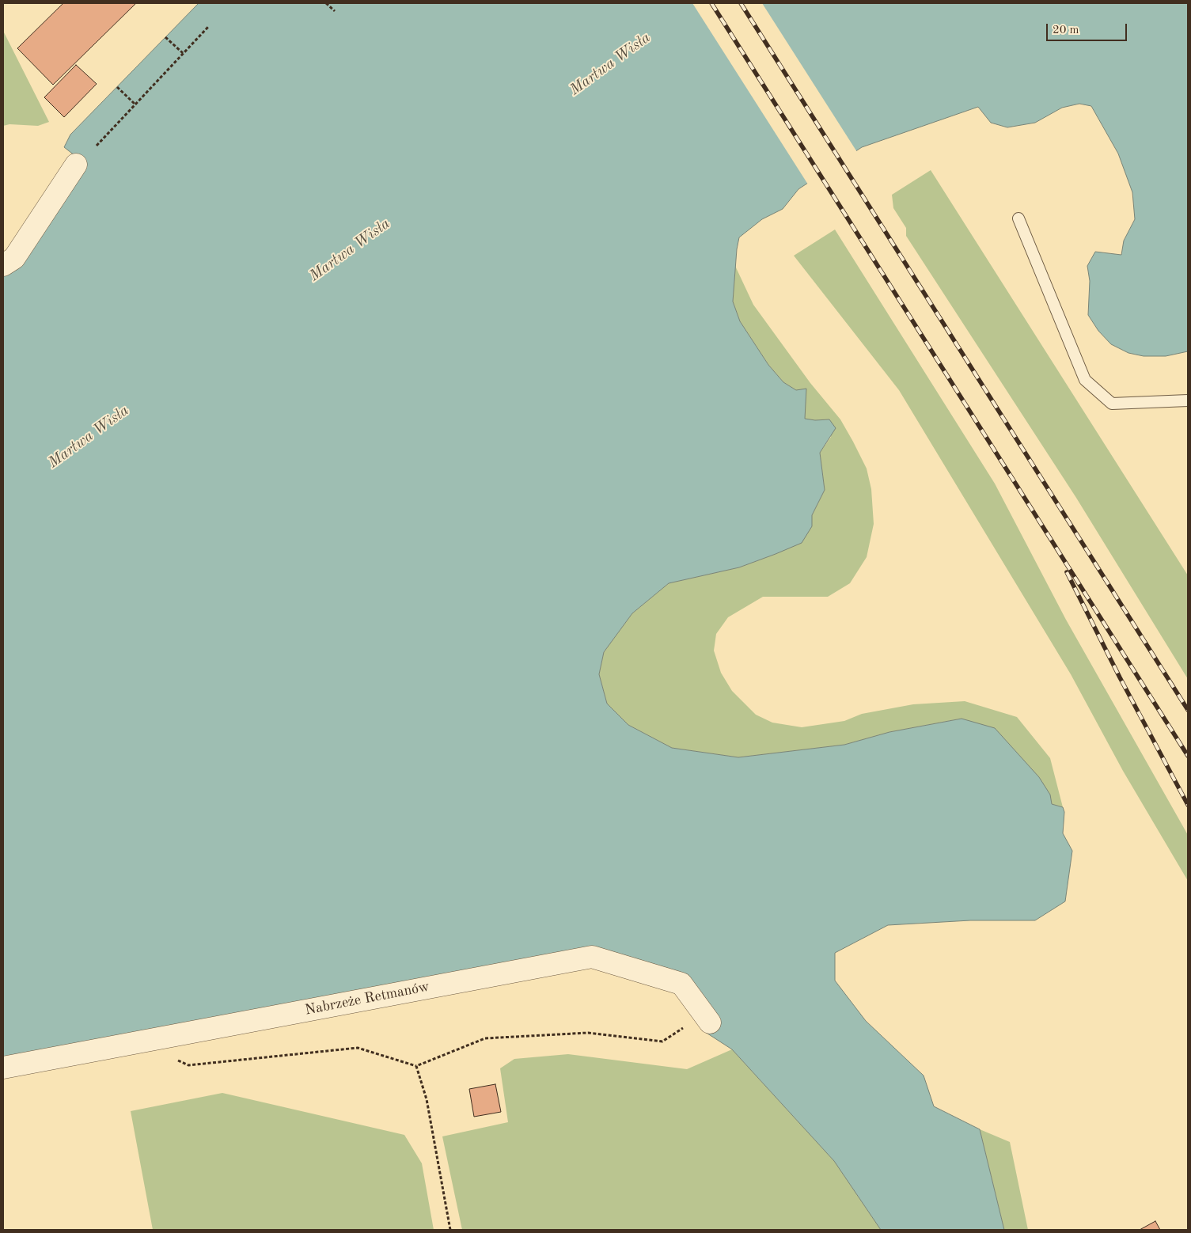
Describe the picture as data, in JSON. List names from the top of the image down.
{
  "streets": {
    "street": ["Nabrzeże Retmanów"]
  },
  "water": ["Martwa Wisła"],
  "scale_bar": "20 m"
}
